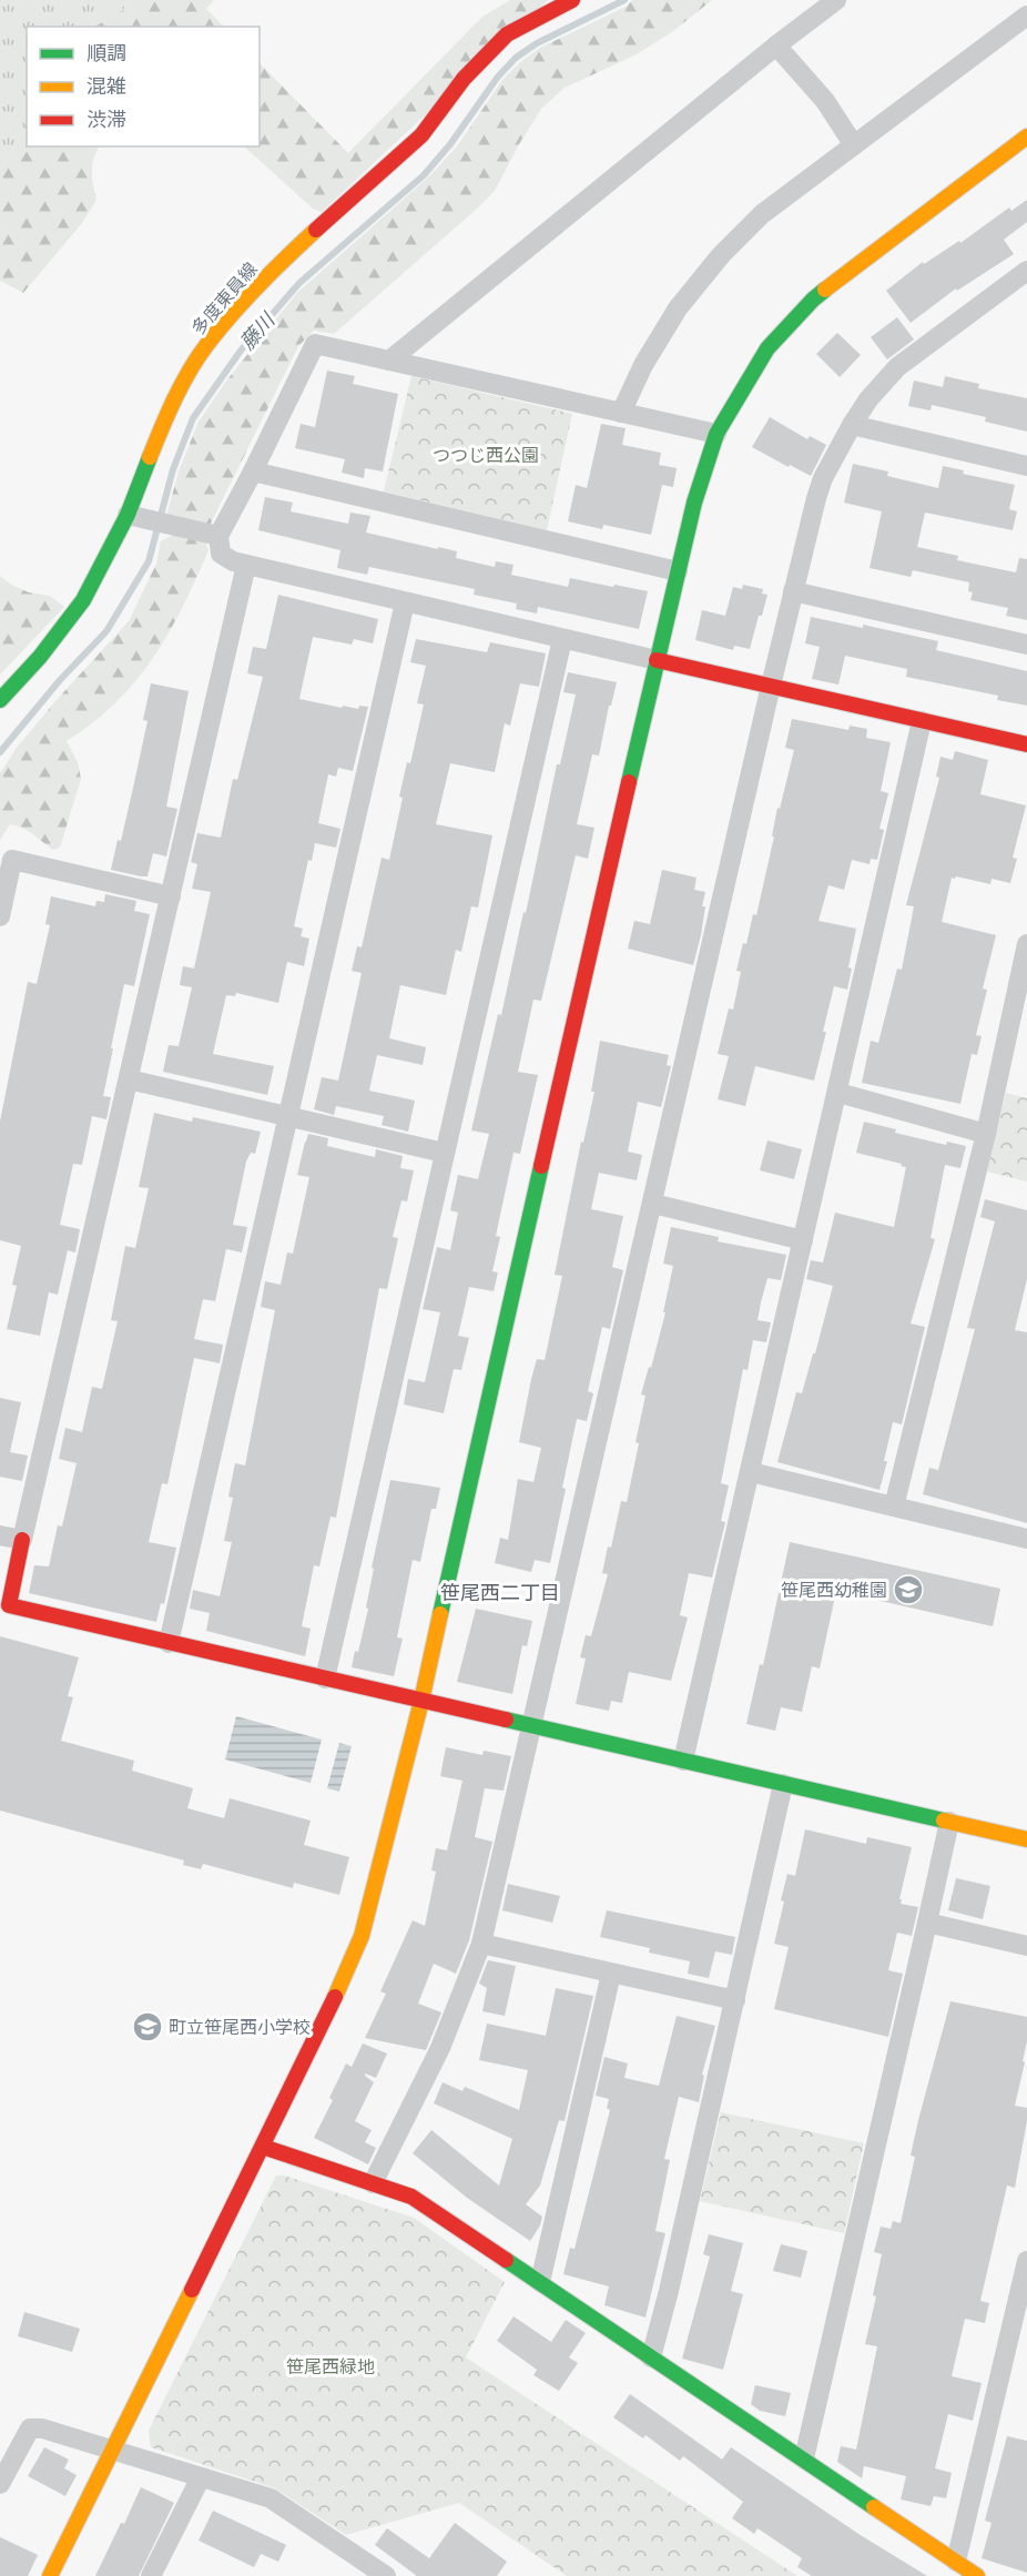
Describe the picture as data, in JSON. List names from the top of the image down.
{
  "streets": {
    "street": ["多度東員線"]
  },
  "districts": ["笹尾西二丁目"],
  "water": ["藤川"],
  "parks": ["つつじ西公園", "笹尾西緑地"],
  "places": {
    "school or university": ["笹尾西幼稚園", "町立笹尾西小学校"]
  },
  "legend": ["順調", "混雑", "渋滞"]
}
